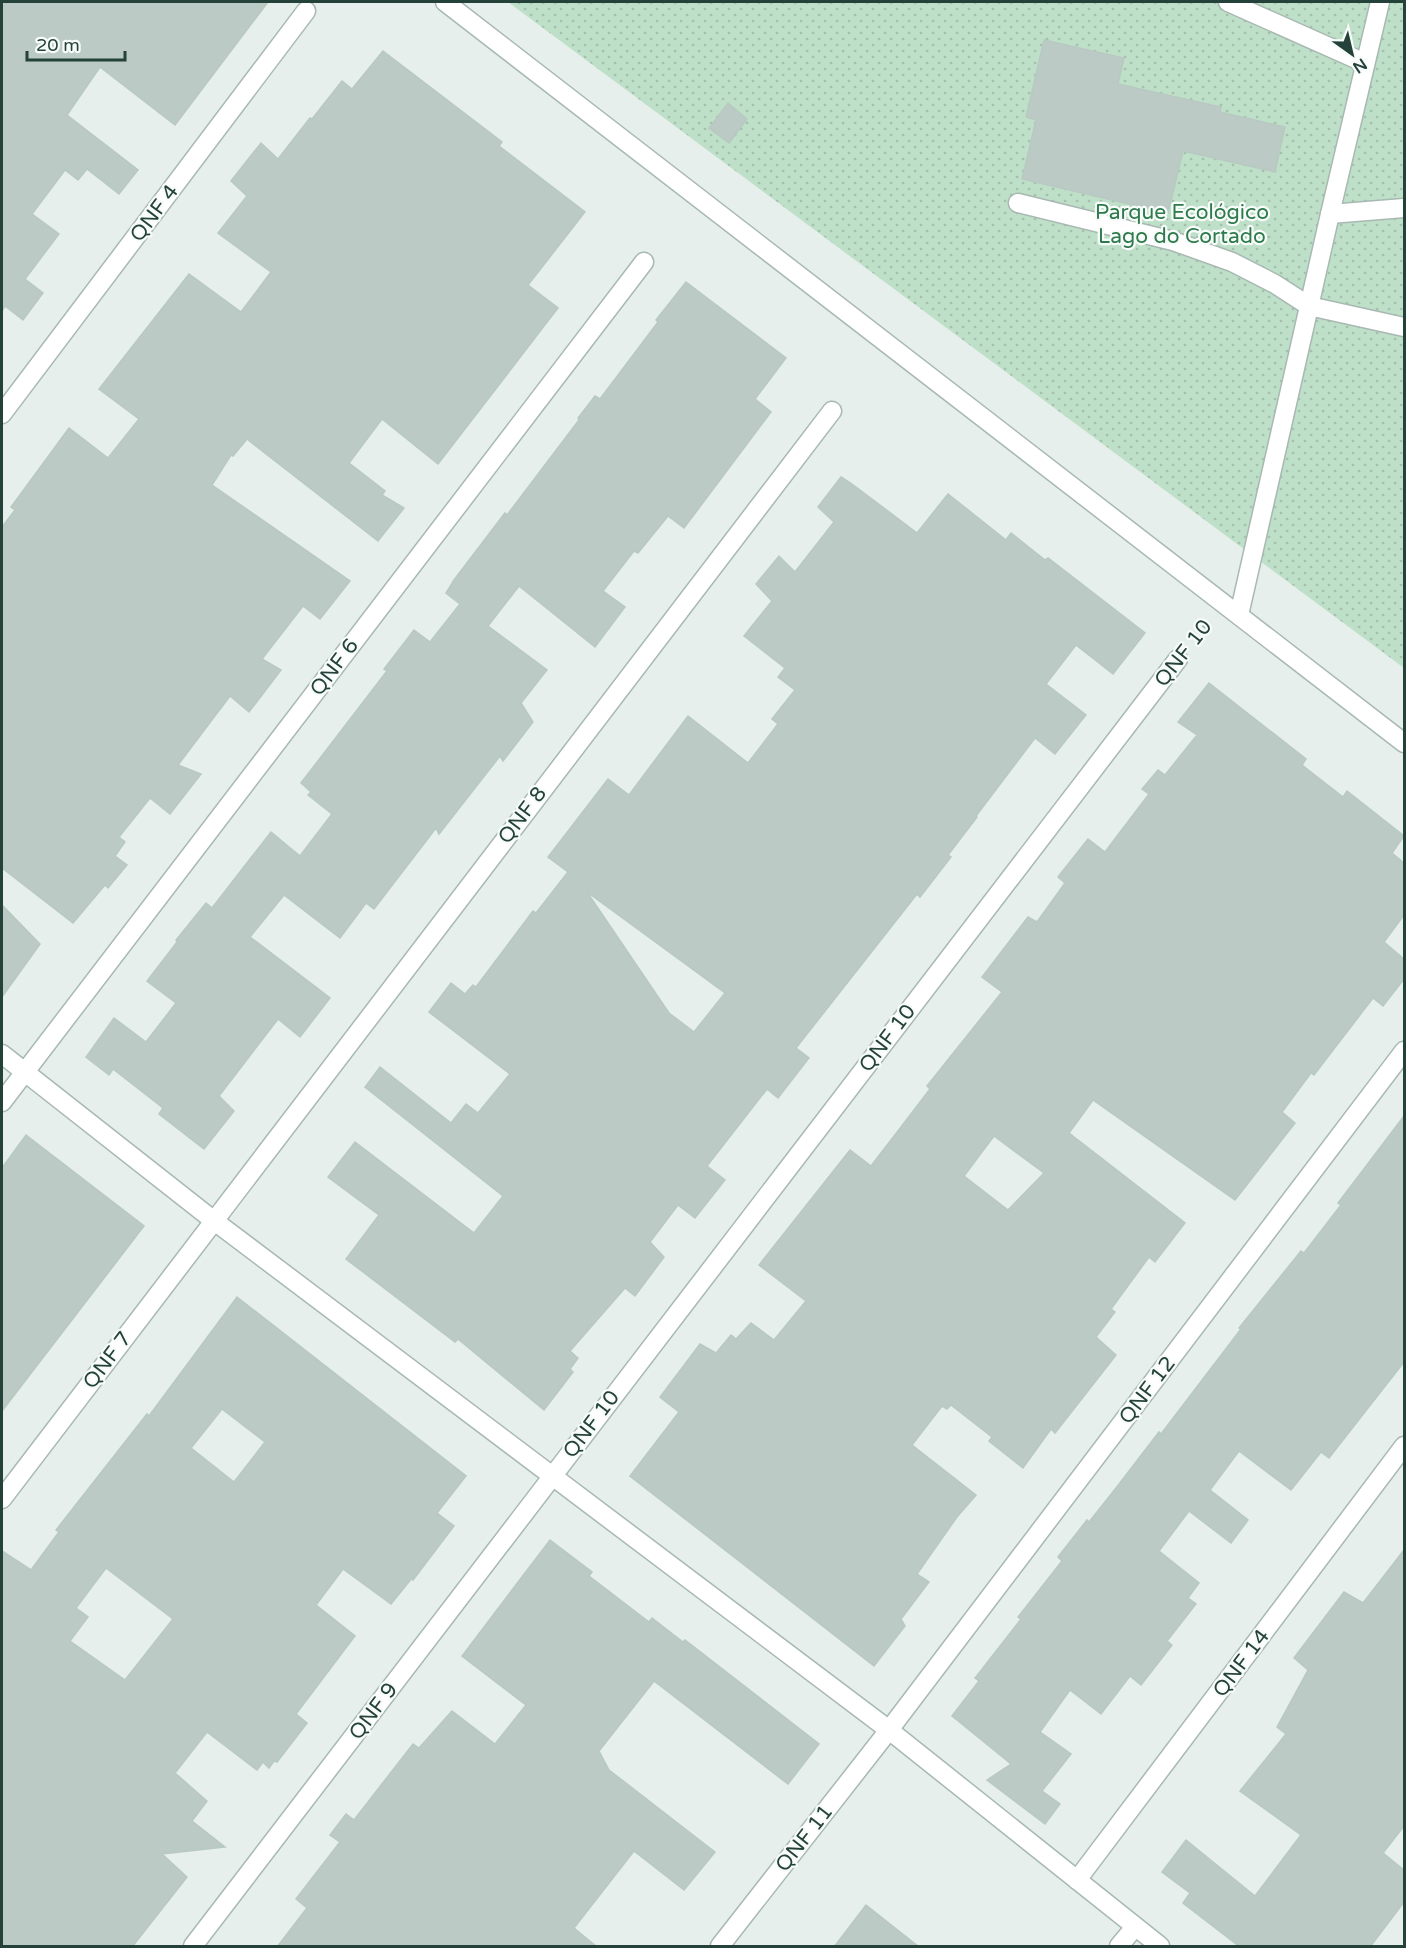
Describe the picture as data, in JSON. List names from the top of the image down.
{
  "streets": {
    "street": [
      "QNF 4",
      "QNF 10",
      "QNF 6",
      "QNF 8",
      "QNF 7",
      "QNF 12",
      "QNF 14",
      "QNF 9",
      "QNF 11"
    ]
  },
  "crossings": [
    ["QNF 10", "QNF 9"],
    ["QNF 8", "QNF 7"],
    ["QNF 12", "QNF 11"]
  ],
  "parks": ["Parque Ecológico Lago do Cortado"],
  "scale_bar": "20 m",
  "north": "bottom right"
}
